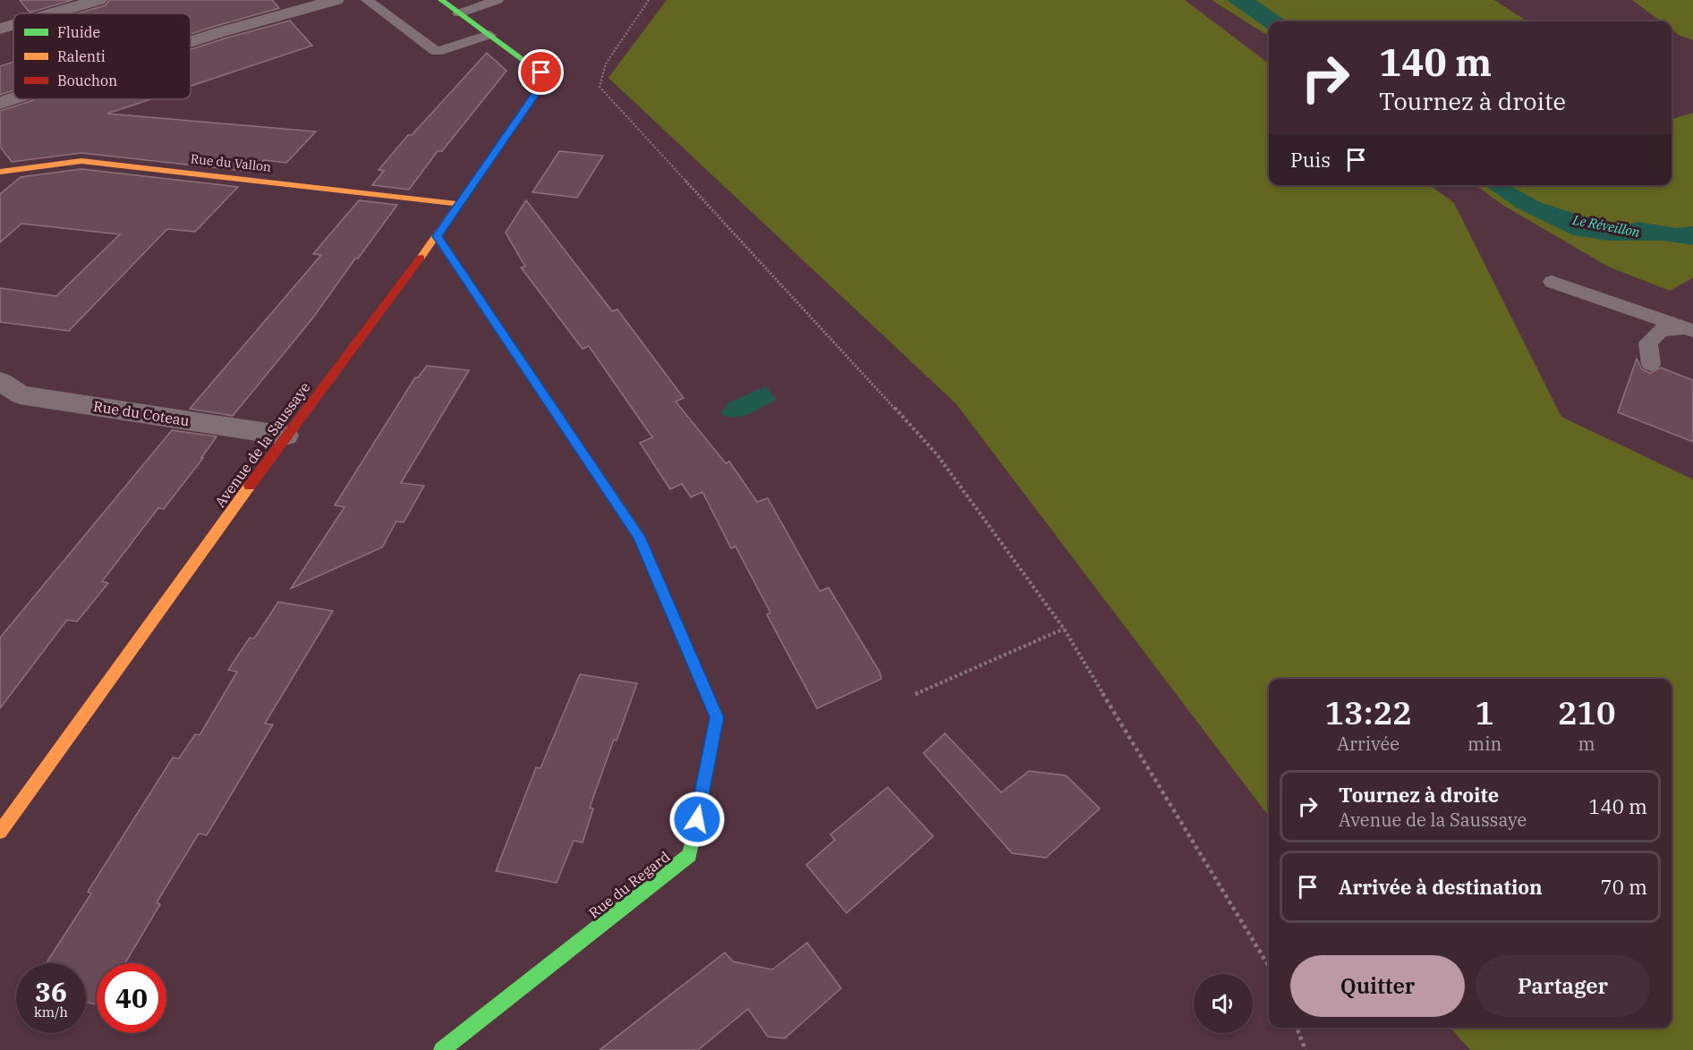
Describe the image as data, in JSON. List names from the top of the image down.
{
  "streets": {
    "street": [
      "Rue du Vallon",
      "Rue du Coteau",
      "Avenue de la Saussaye",
      "Rue du Regard"
    ]
  },
  "crossings": [
    ["Rue du Vallon", "Avenue de la Saussaye"],
    ["Rue du Coteau", "Avenue de la Saussaye"],
    ["Avenue de la Saussaye", "Rue du Regard"]
  ],
  "water": ["Le Réveillon"],
  "legend": ["Fluide", "Ralenti", "Bouchon"],
  "page": {
    "turn": ["140 m", "Tournez à droite"],
    "then": "Puis",
    "eta": [
      "13:22",
      "Arrivée",
      "1",
      "min",
      "210",
      "m"
    ],
    "list": [
      {
        "name": "Tournez à droite",
        "note": "Avenue de la Saussaye",
        "value": "140 m"
      },
      {
        "name": "Arrivée à destination",
        "value": "70 m"
      }
    ],
    "buttons": ["Quitter", "Partager"],
    "speed": "36 km/h",
    "limit": "40"
  }
}
